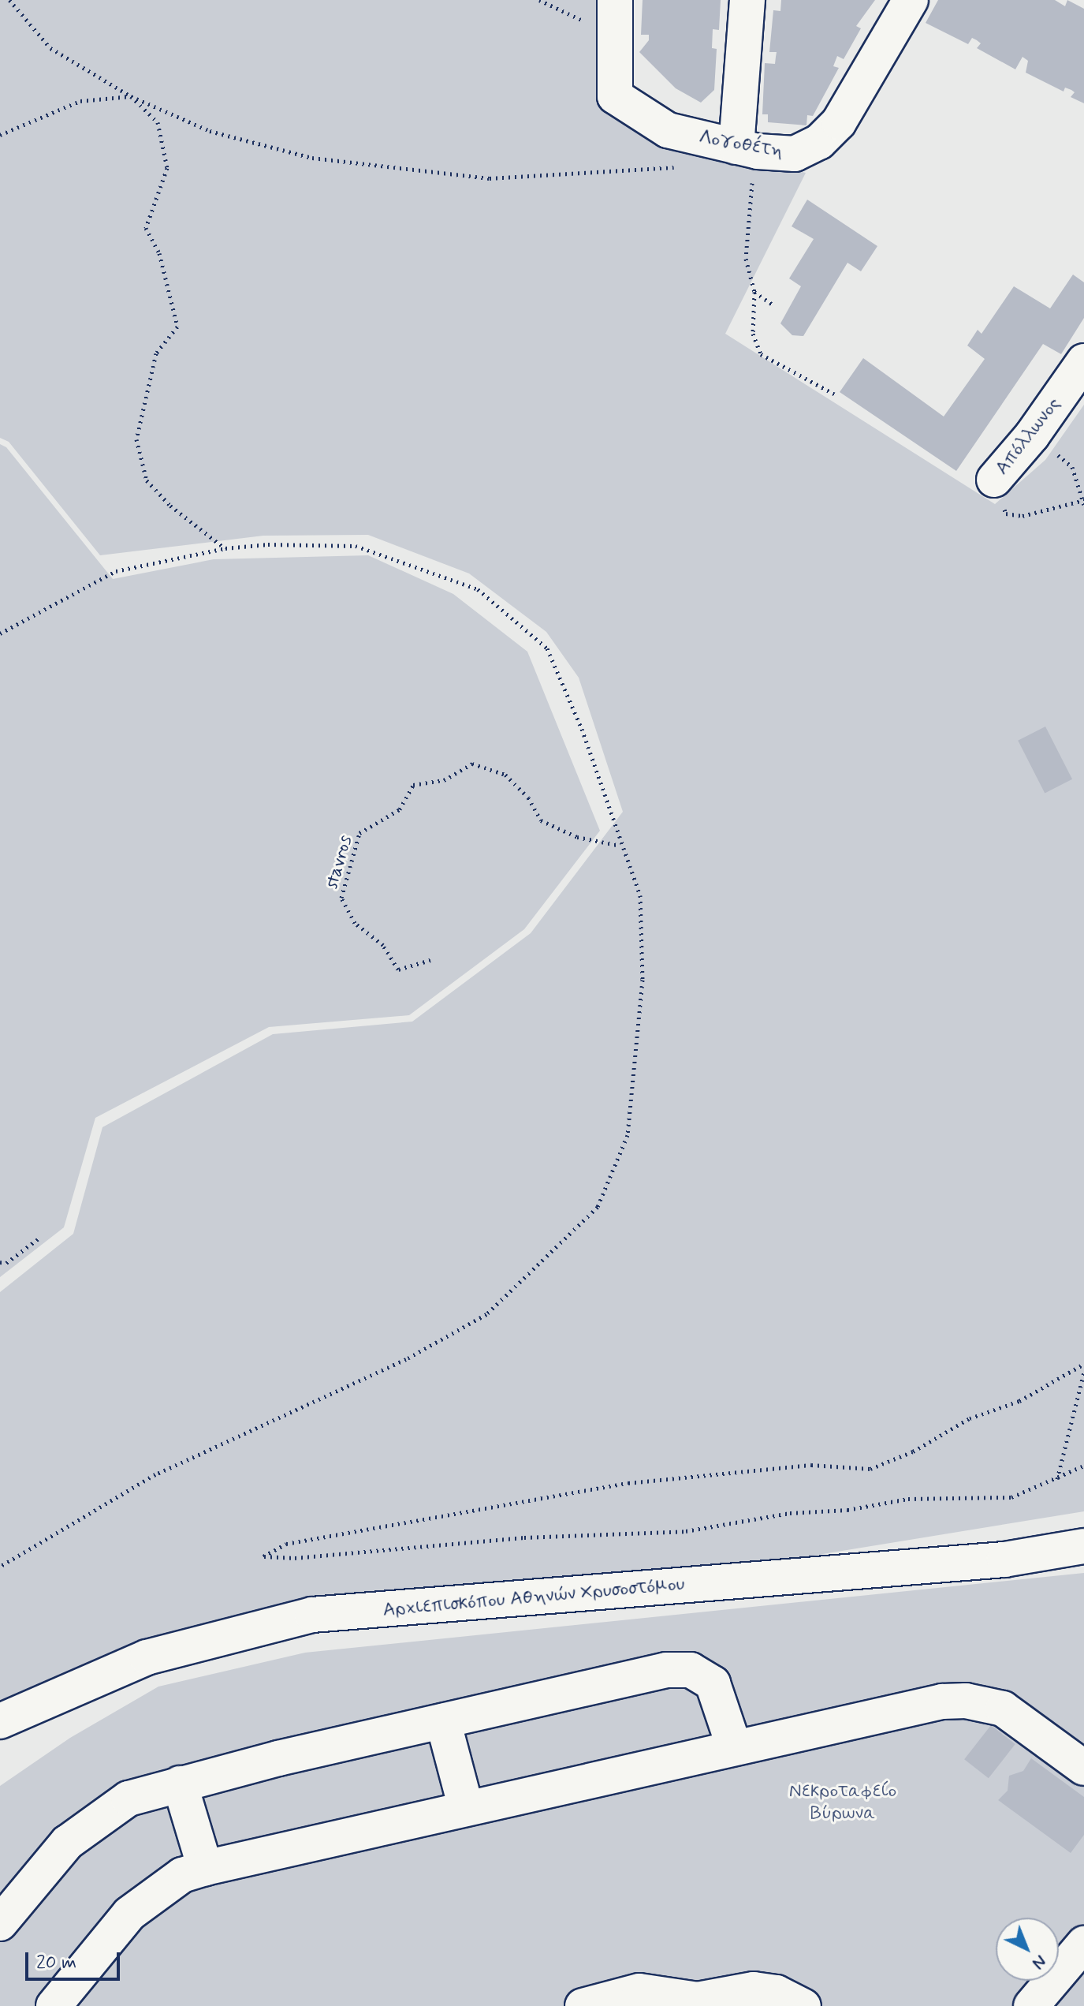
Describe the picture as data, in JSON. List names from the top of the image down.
{
  "streets": {
    "street": ["Λογοθέτη", "Απόλλωνος", "Αρχιεπισκόπου Αθηνών Χρυσοστόμου"],
    "path": ["stavros"]
  },
  "parks": ["Νεκροταφείο Βύρωνα"],
  "scale_bar": "20 m",
  "north": "bottom right"
}
